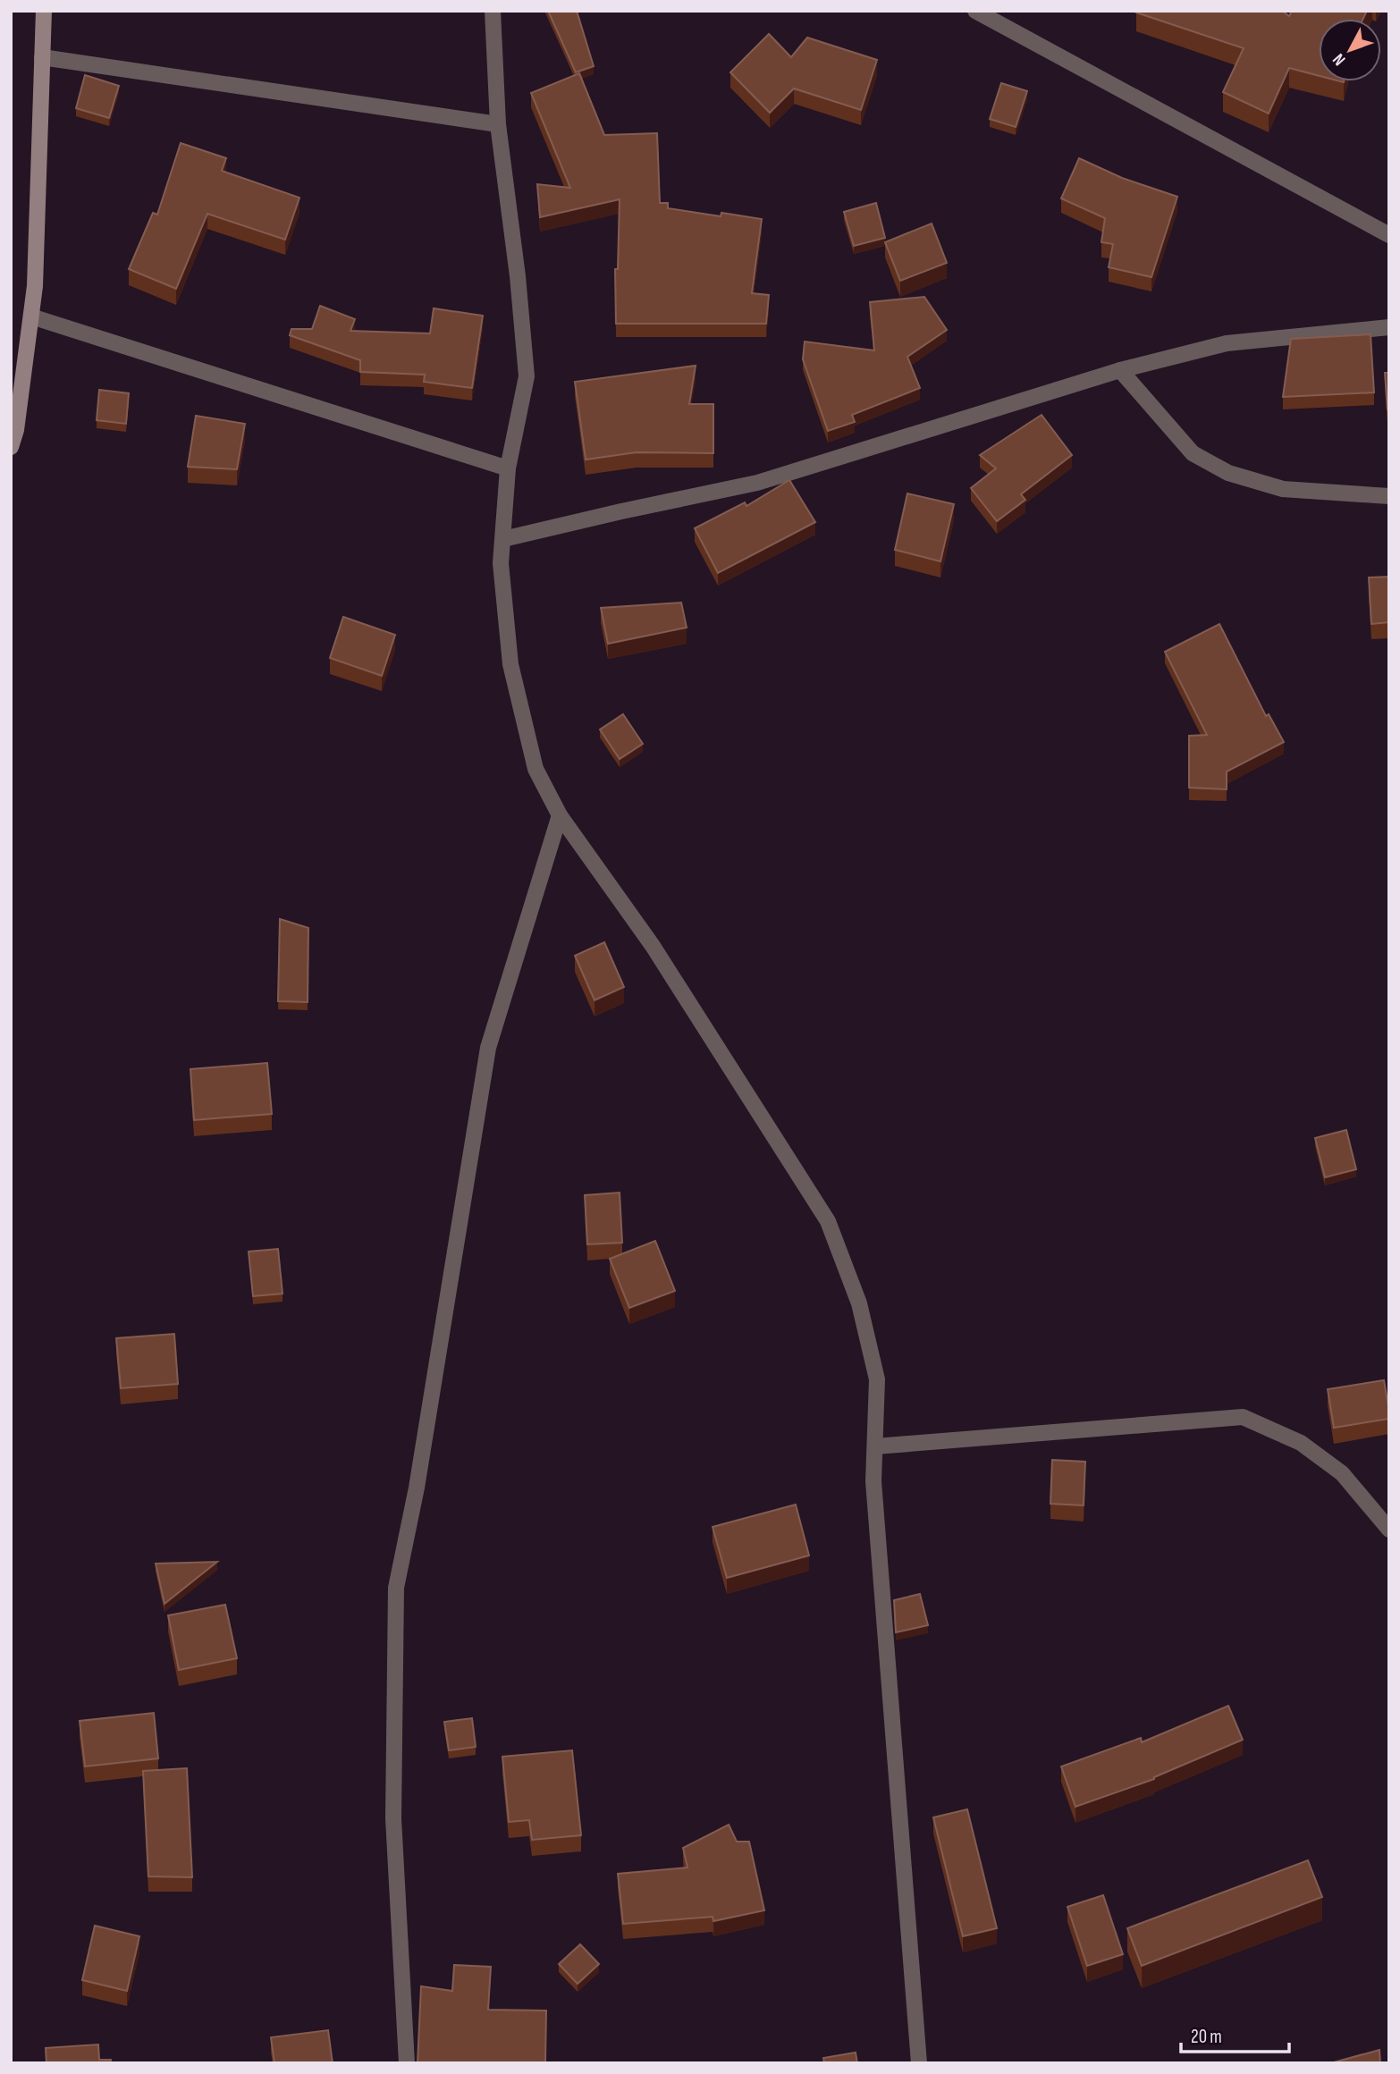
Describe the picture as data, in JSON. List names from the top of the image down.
{
  "scale_bar": "20 m",
  "north": "bottom left"
}
